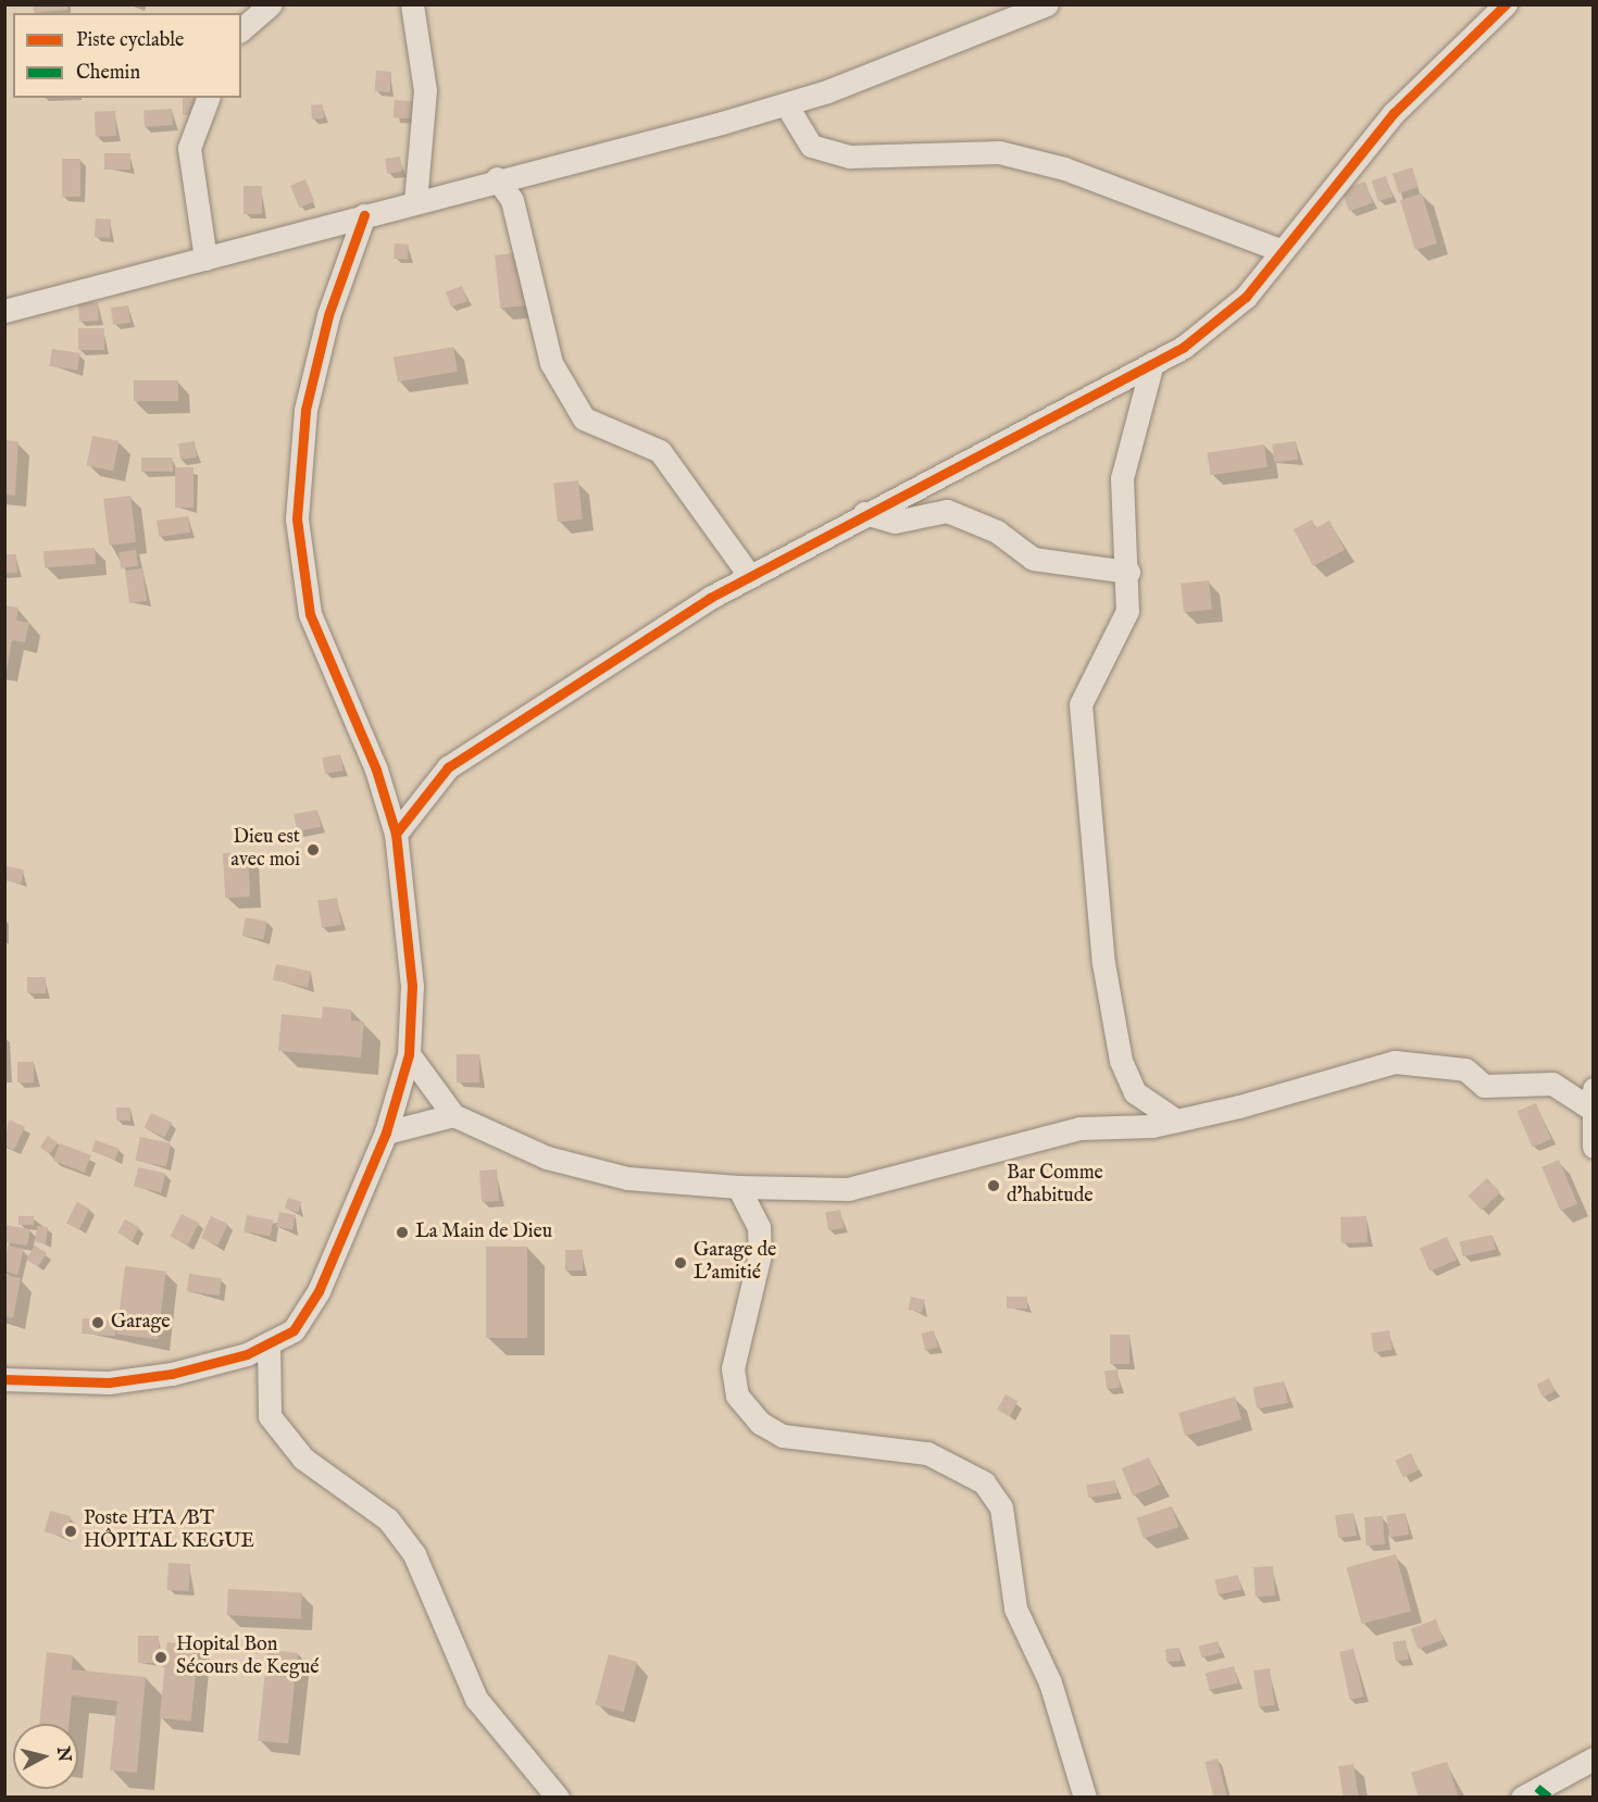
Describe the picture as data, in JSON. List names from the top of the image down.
{
  "places": [
    "Dieu est avec moi",
    "Bar Comme d'habitude",
    "La Main de Dieu",
    "Garage de L'amitié",
    "Garage",
    "Poste HTA /BT HÔPITAL KEGUE",
    "Hopital Bon Sécours de Kegué"
  ],
  "legend": ["Piste cyclable", "Chemin"],
  "north": "right"
}
